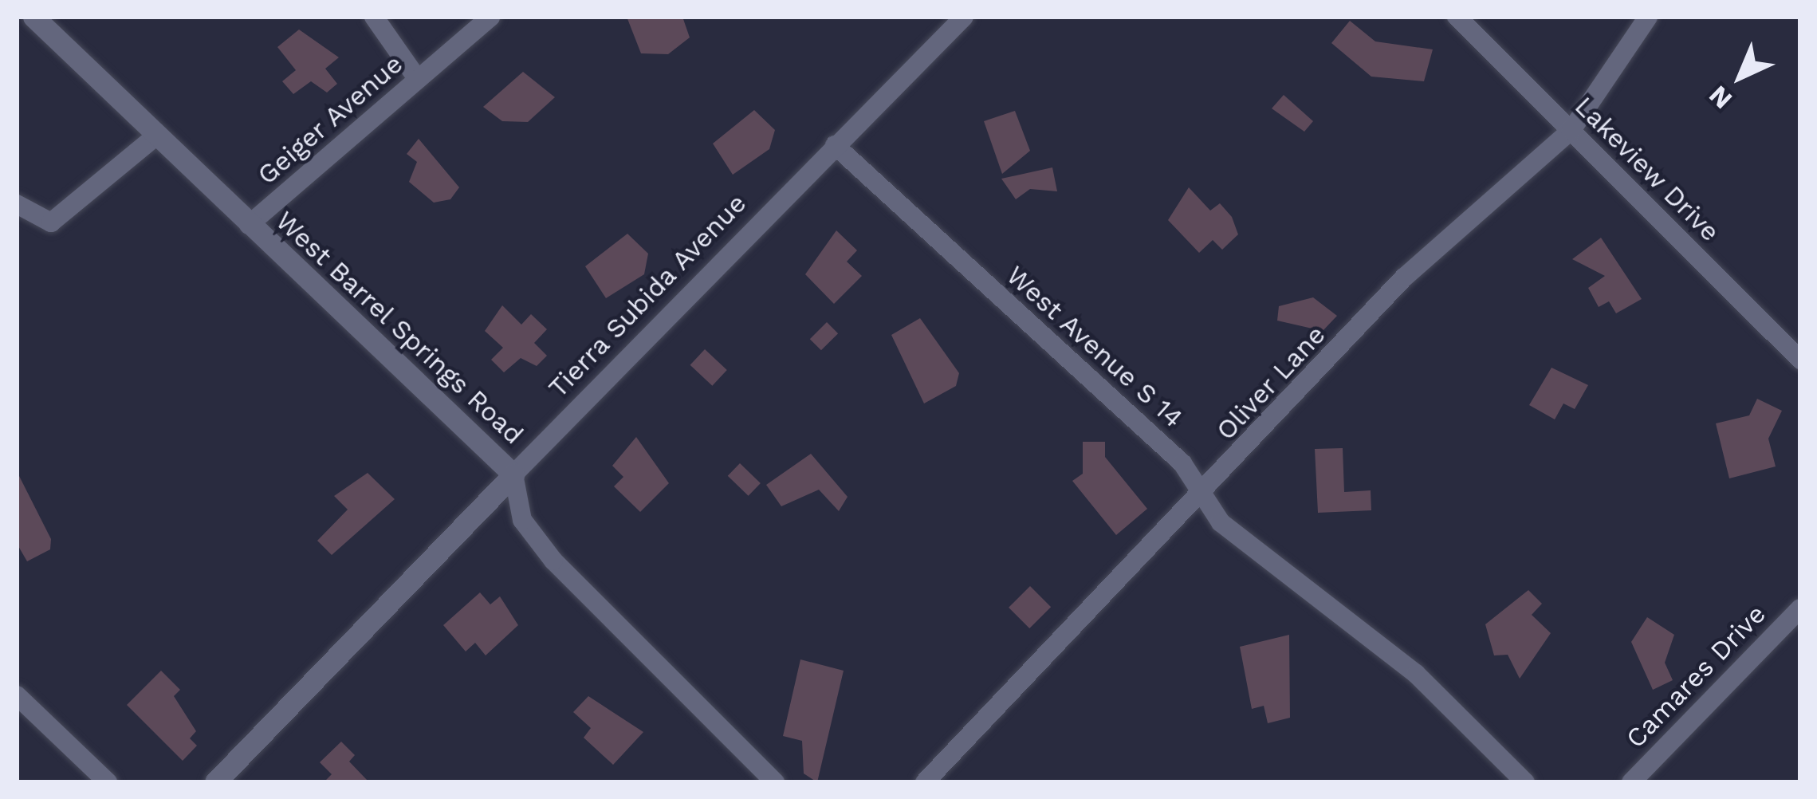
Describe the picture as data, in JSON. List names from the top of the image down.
{
  "streets": {
    "street": [
      "Geiger Avenue",
      "Lakeview Drive",
      "Tierra Subida Avenue",
      "West Barrel Springs Road",
      "West Avenue S 14",
      "Oliver Lane",
      "Camares Drive"
    ]
  },
  "crossings": [
    ["Geiger Avenue", "West Barrel Springs Road"],
    ["Lakeview Drive", "Oliver Lane"],
    ["Tierra Subida Avenue", "West Barrel Springs Road"],
    ["Tierra Subida Avenue", "West Avenue S 14"],
    ["West Avenue S 14", "Oliver Lane"]
  ],
  "north": "bottom left"
}
